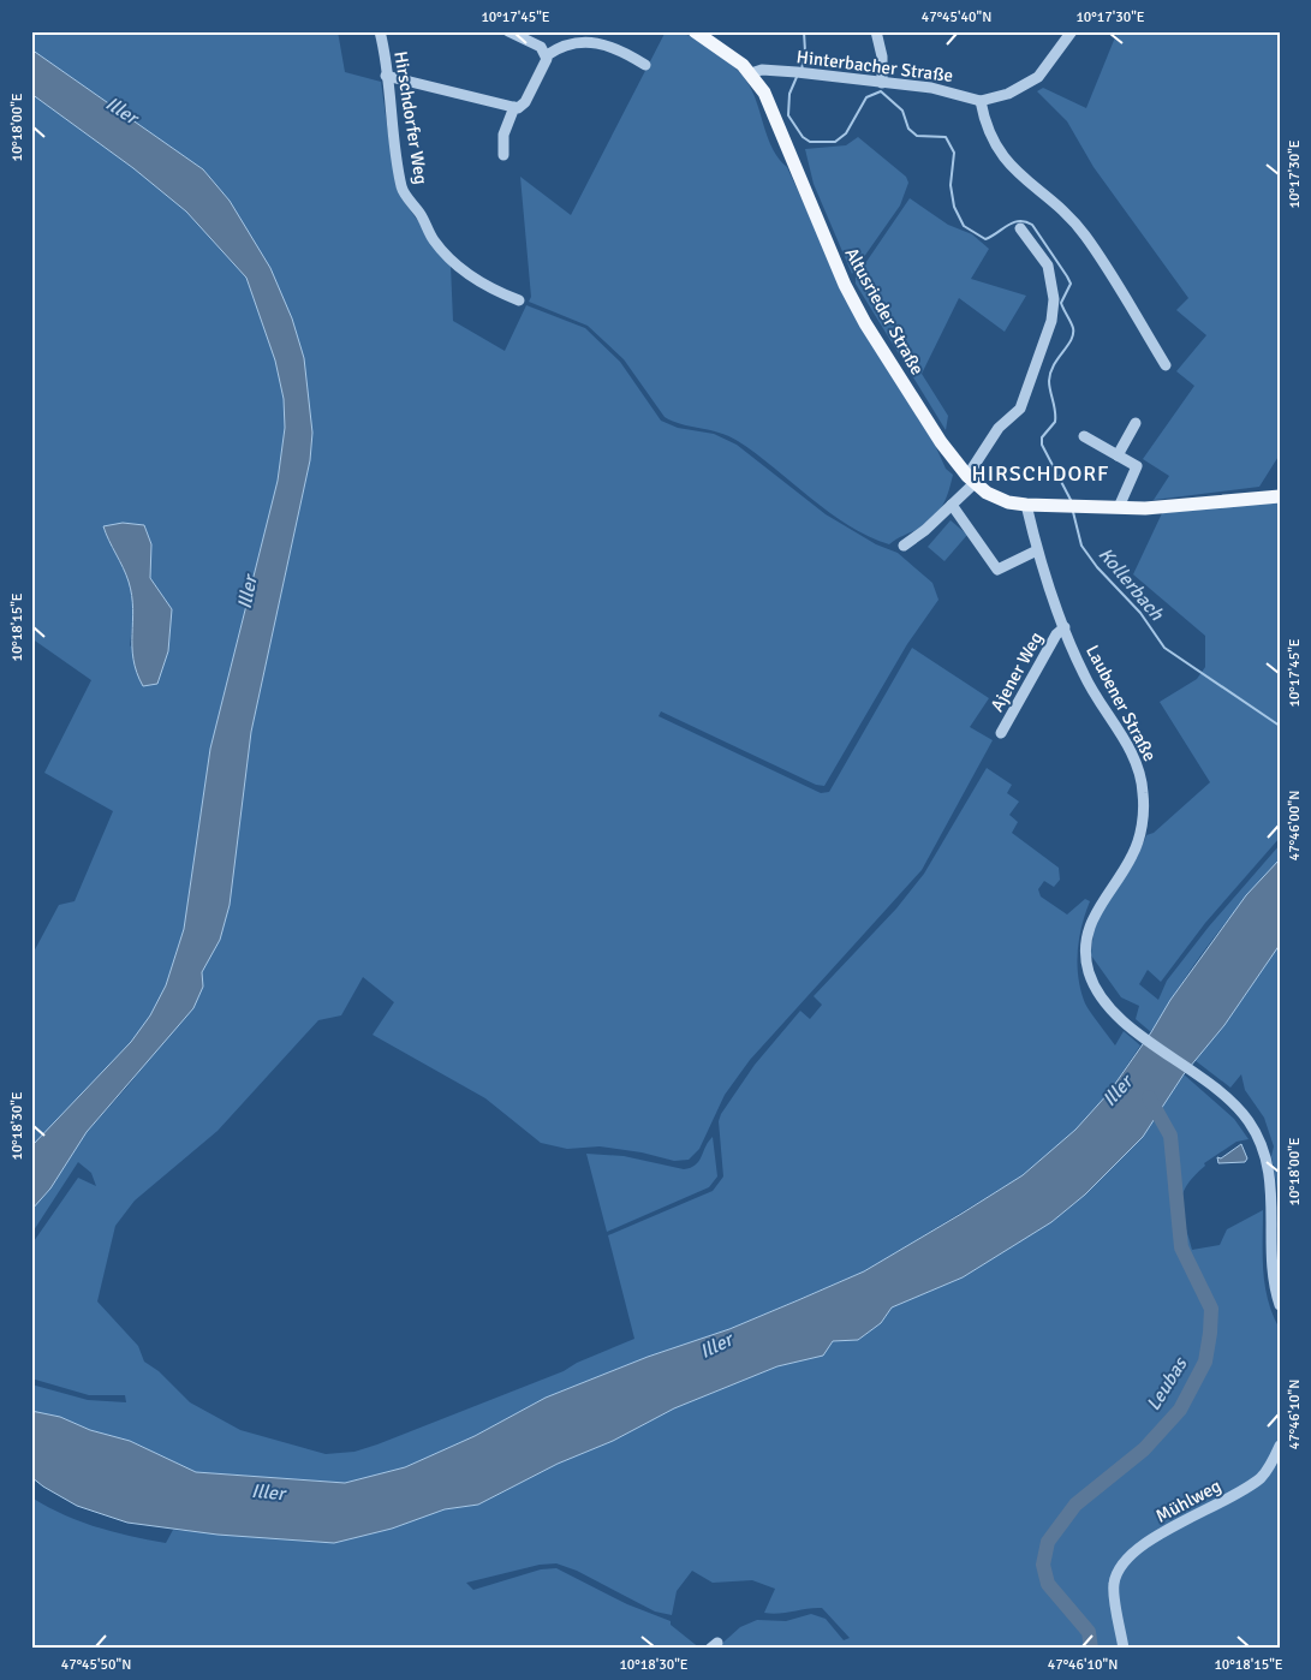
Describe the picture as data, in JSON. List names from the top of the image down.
{
  "streets": {
    "main road": ["Altusrieder Straße"],
    "street": [
      "Hinterbacher Straße",
      "Hirschdorfer Weg",
      "Ajener Weg",
      "Laubener Straße",
      "Mühlweg"
    ]
  },
  "crossings": [
    ["Hinterbacher Straße", "Altusrieder Straße"],
    ["Altusrieder Straße", "Laubener Straße"],
    ["Ajener Weg", "Laubener Straße"]
  ],
  "districts": ["HIRSCHDORF"],
  "water": ["Iller", "Kollerbach", "Leubas"],
  "coordinates": [
    "10°17'45\"E",
    "47°45'40\"N",
    "10°17'30\"E",
    "10°18'00\"E",
    "10°18'15\"E",
    "47°46'00\"N",
    "10°18'30\"E",
    "47°46'10\"N",
    "47°45'50\"N"
  ]
}
